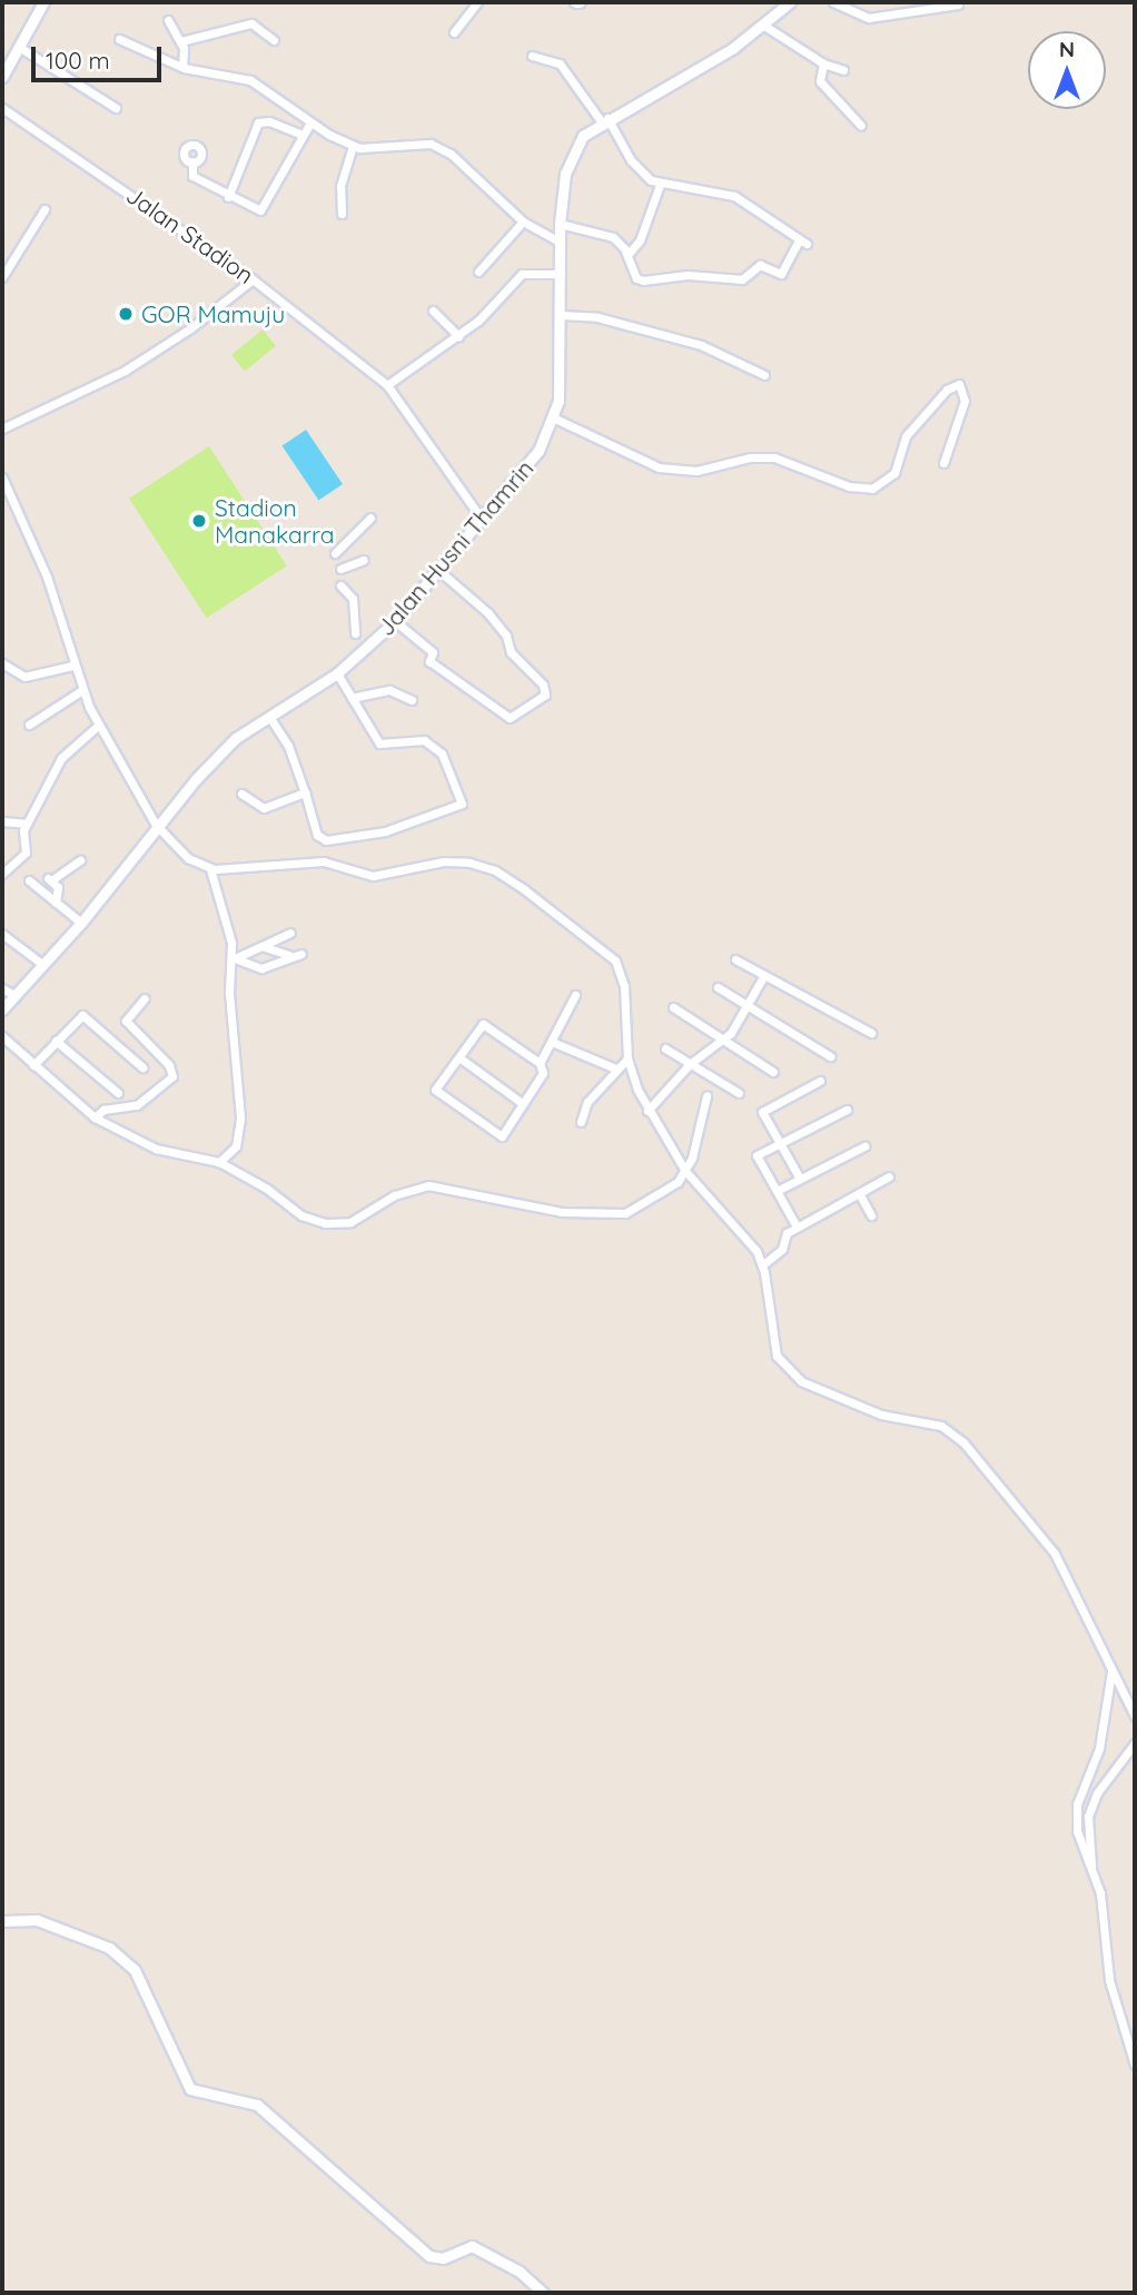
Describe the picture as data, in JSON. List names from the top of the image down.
{
  "streets": {
    "street": ["Jalan Stadion", "Jalan Husni Thamrin"]
  },
  "crossings": [
    ["Jalan Stadion", "Jalan Husni Thamrin"]
  ],
  "places": ["GOR Mamuju", "Stadion Manakarra"],
  "scale_bar": "100 m",
  "north": "top"
}
